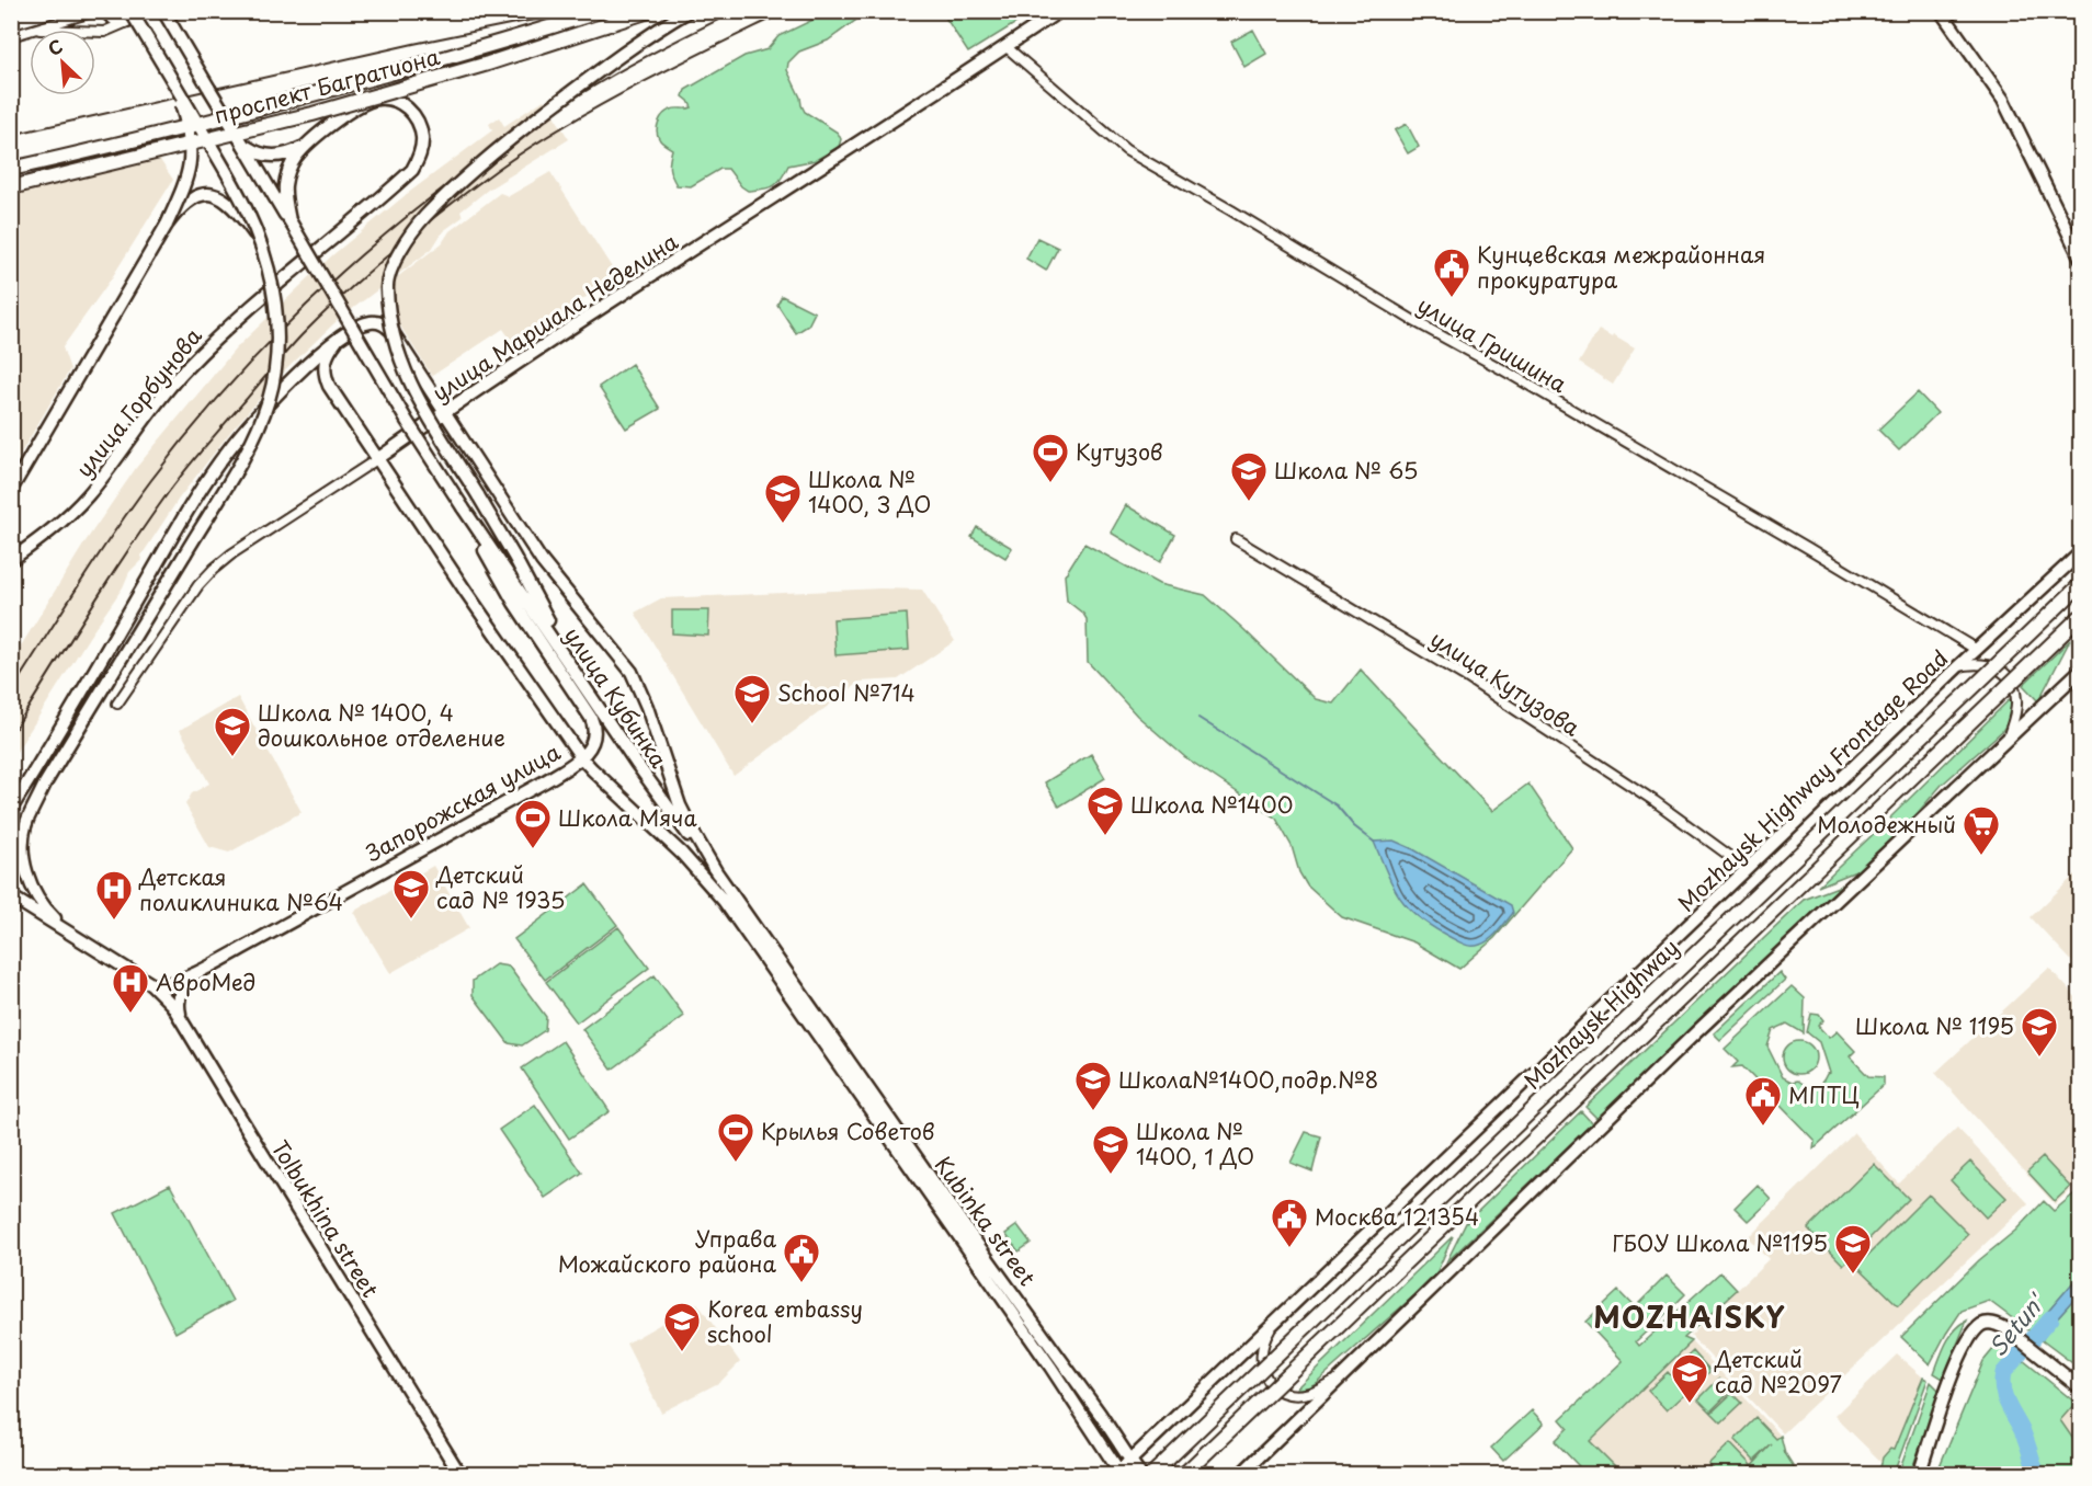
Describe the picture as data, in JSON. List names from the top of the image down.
{
  "streets": {
    "main road": [
      "проспект Багратиона",
      "улица Маршала Неделина",
      "улица Горбунова",
      "улица Кубинка",
      "Mozhaysk Highway Frontage Road",
      "Запорожская улица",
      "Mozhaysk Highway",
      "Tolbukhina street",
      "Kubinka street"
    ],
    "street": ["улица Гришина", "улица Кутузова"]
  },
  "crossings": [
    ["улица Маршала Неделина", "улица Гришина"],
    ["улица Гришина", "Mozhaysk Highway Frontage Road"],
    ["улица Кутузова", "Mozhaysk Highway Frontage Road"],
    ["улица Кубинка", "Запорожская улица"],
    ["улица Кубинка", "Kubinka street"],
    ["Mozhaysk Highway Frontage Road", "Kubinka street"],
    ["Запорожская улица", "Tolbukhina street"]
  ],
  "districts": ["MOZHAISKY"],
  "water": ["Setun'"],
  "places": {
    "public building": [
      "Кунцевская межрайонная прокуратура",
      "МПТЦ",
      "Москва 121354",
      "Управа Можайского района"
    ],
    "sports": ["Кутузов", "Школа Мяча", "Крылья Советов"],
    "school or university": [
      "Школа № 65",
      "Школа № 1400, 3 ДО",
      "School №714",
      "Школа № 1400, 4 дошкольное отделение",
      "Школа №1400",
      "Детский сад № 1935",
      "Школа № 1195",
      "Школа№1400,подр.№8",
      "Школа № 1400, 1 ДО",
      "ГБОУ Школа №1195",
      "Korea embassy school",
      "Детский сад №2097"
    ],
    "supermarket": ["Молодежный"],
    "hospital": ["Детская поликлиника №64", "АвроМед"]
  },
  "north": "top left"
}
